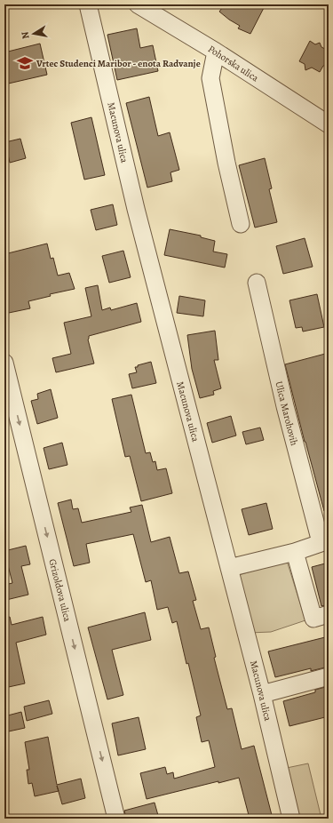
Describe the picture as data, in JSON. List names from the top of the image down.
{
  "streets": {
    "street": [
      "Pohorska ulica",
      "Macunova ulica",
      "Ulica Marohovih",
      "Grizoldova ulica"
    ]
  },
  "crossings": [
    ["Macunova ulica", "Ulica Marohovih"]
  ],
  "one_way": ["Grizoldova ulica"],
  "places": {
    "school or university": ["Vrtec Studenci Maribor - enota Radvanje"]
  },
  "north": "left"
}
